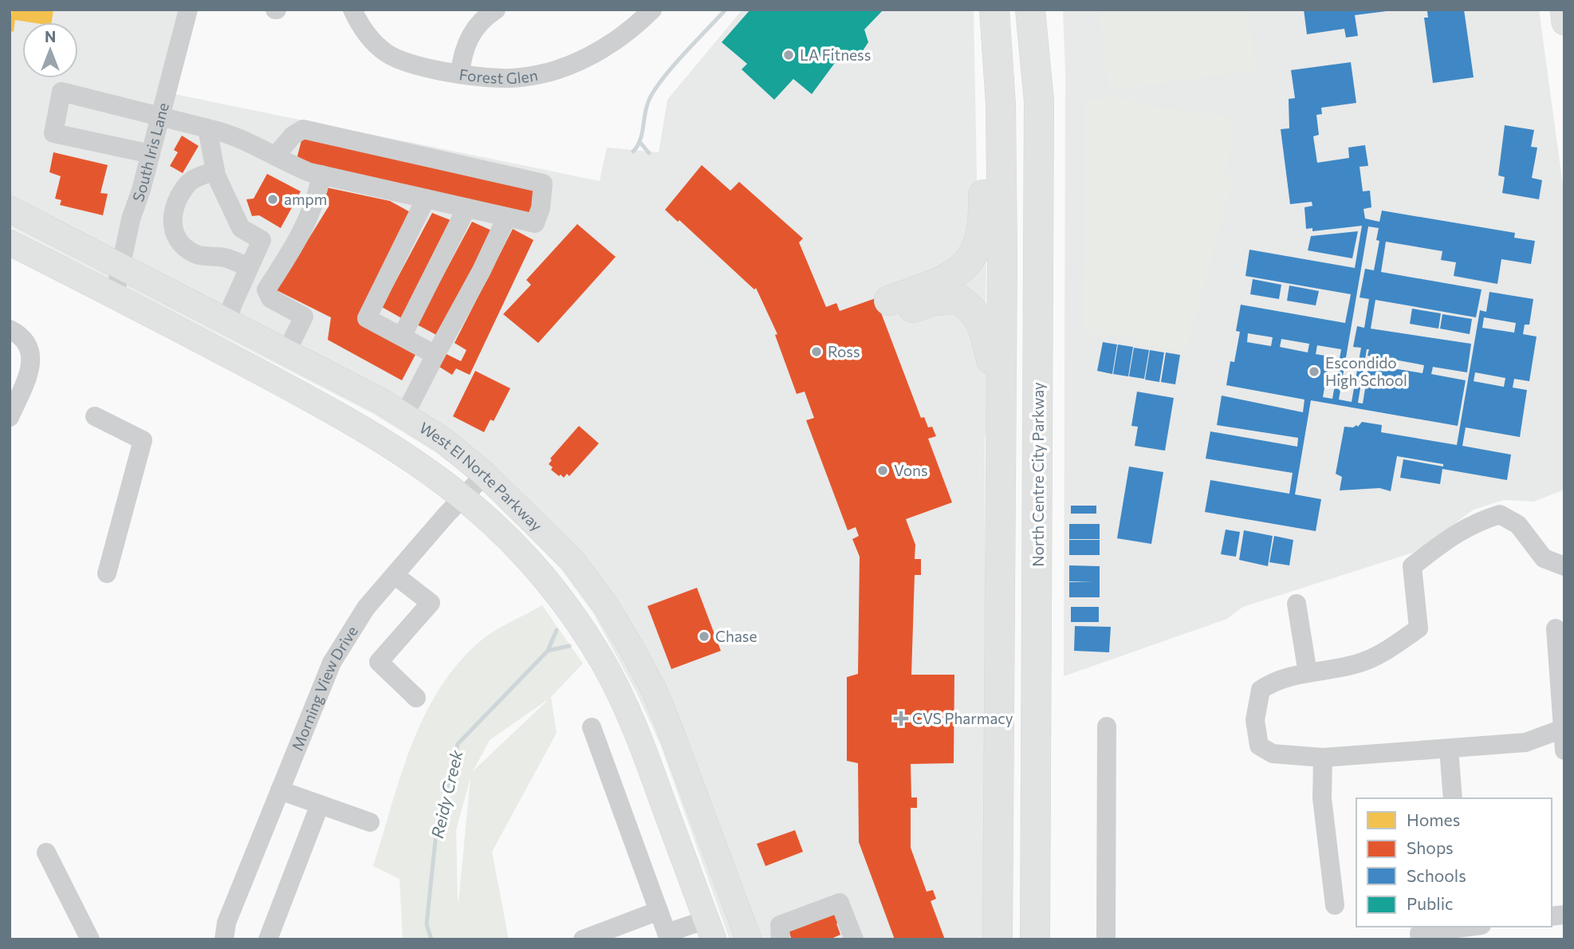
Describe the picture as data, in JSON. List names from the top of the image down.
{
  "streets": {
    "highway": ["North Centre City Parkway"],
    "main road": ["West El Norte Parkway"],
    "street": ["Forest Glen", "South Iris Lane", "Morning View Drive"]
  },
  "crossings": [
    ["South Iris Lane", "West El Norte Parkway"],
    ["West El Norte Parkway", "Morning View Drive"]
  ],
  "water": ["Reidy Creek"],
  "places": {
    "other": [
      "LA Fitness",
      "ampm",
      "Ross",
      "Escondido High School",
      "Vons",
      "Chase"
    ],
    "health": ["CVS Pharmacy"]
  },
  "legend": [
    "Homes",
    "Shops",
    "Schools",
    "Public"
  ],
  "north": "top"
}
